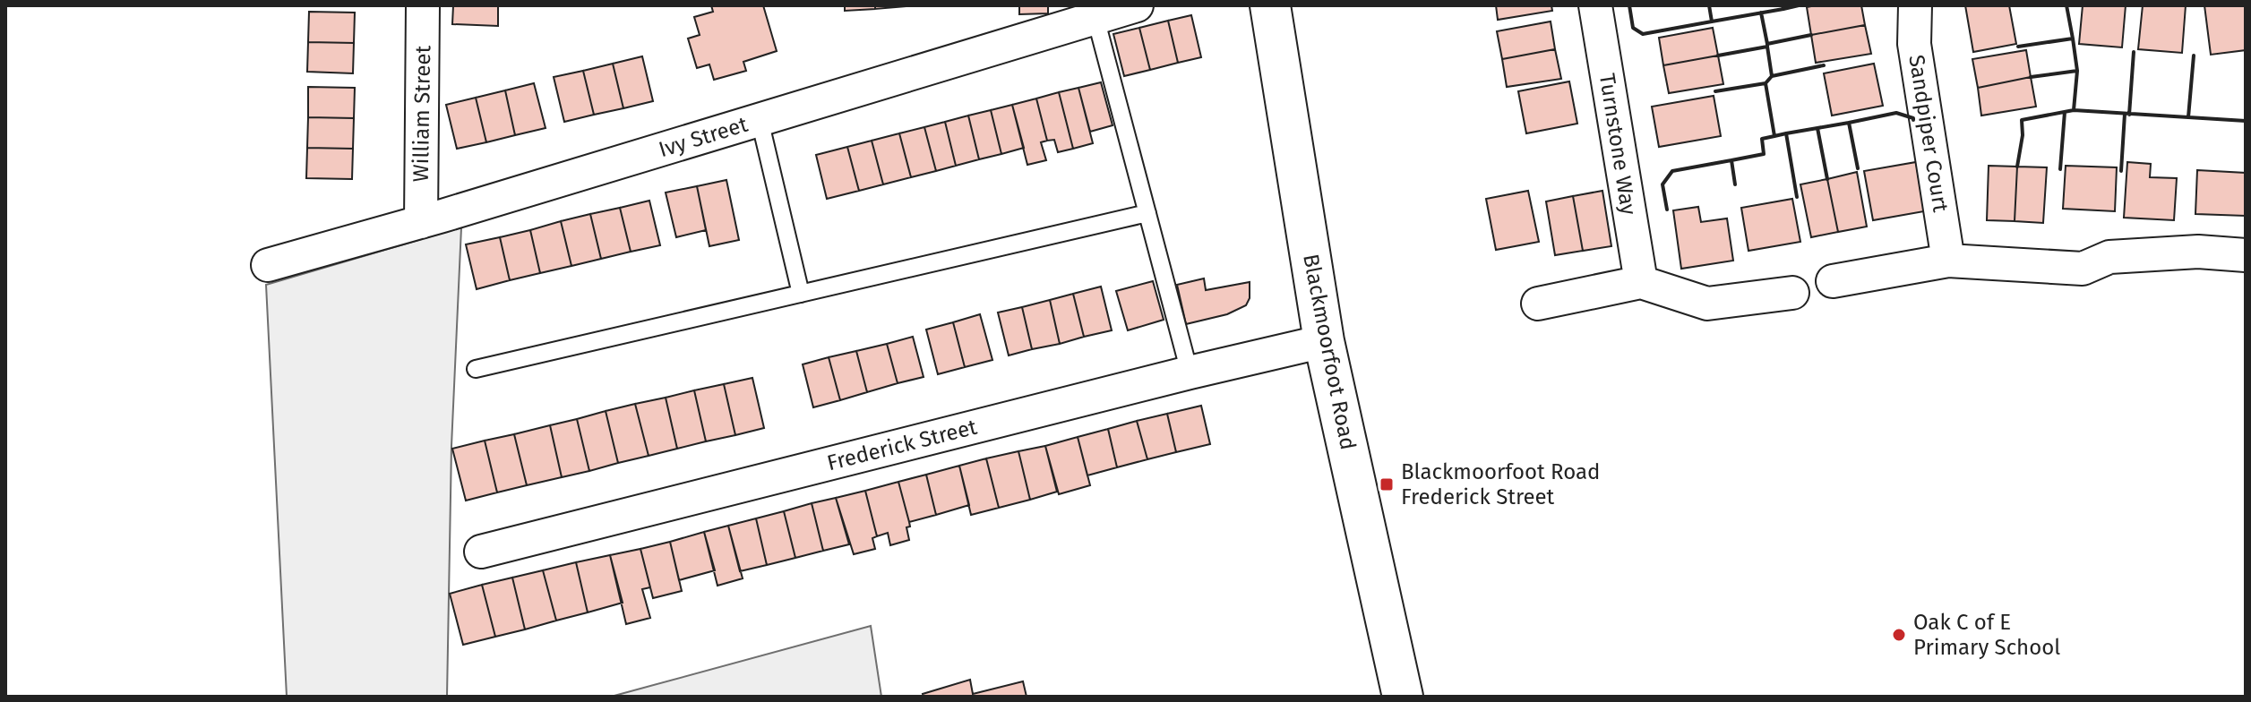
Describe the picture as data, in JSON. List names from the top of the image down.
{
  "streets": {
    "street": [
      "William Street",
      "Sandpiper Court",
      "Ivy Street",
      "Turnstone Way",
      "Blackmoorfoot Road",
      "Frederick Street"
    ]
  },
  "crossings": [
    ["William Street", "Ivy Street"],
    ["Blackmoorfoot Road", "Frederick Street"]
  ],
  "places": {
    "transit": ["Blackmoorfoot Road Frederick Street"],
    "other": ["Oak C of E Primary School"]
  }
}
